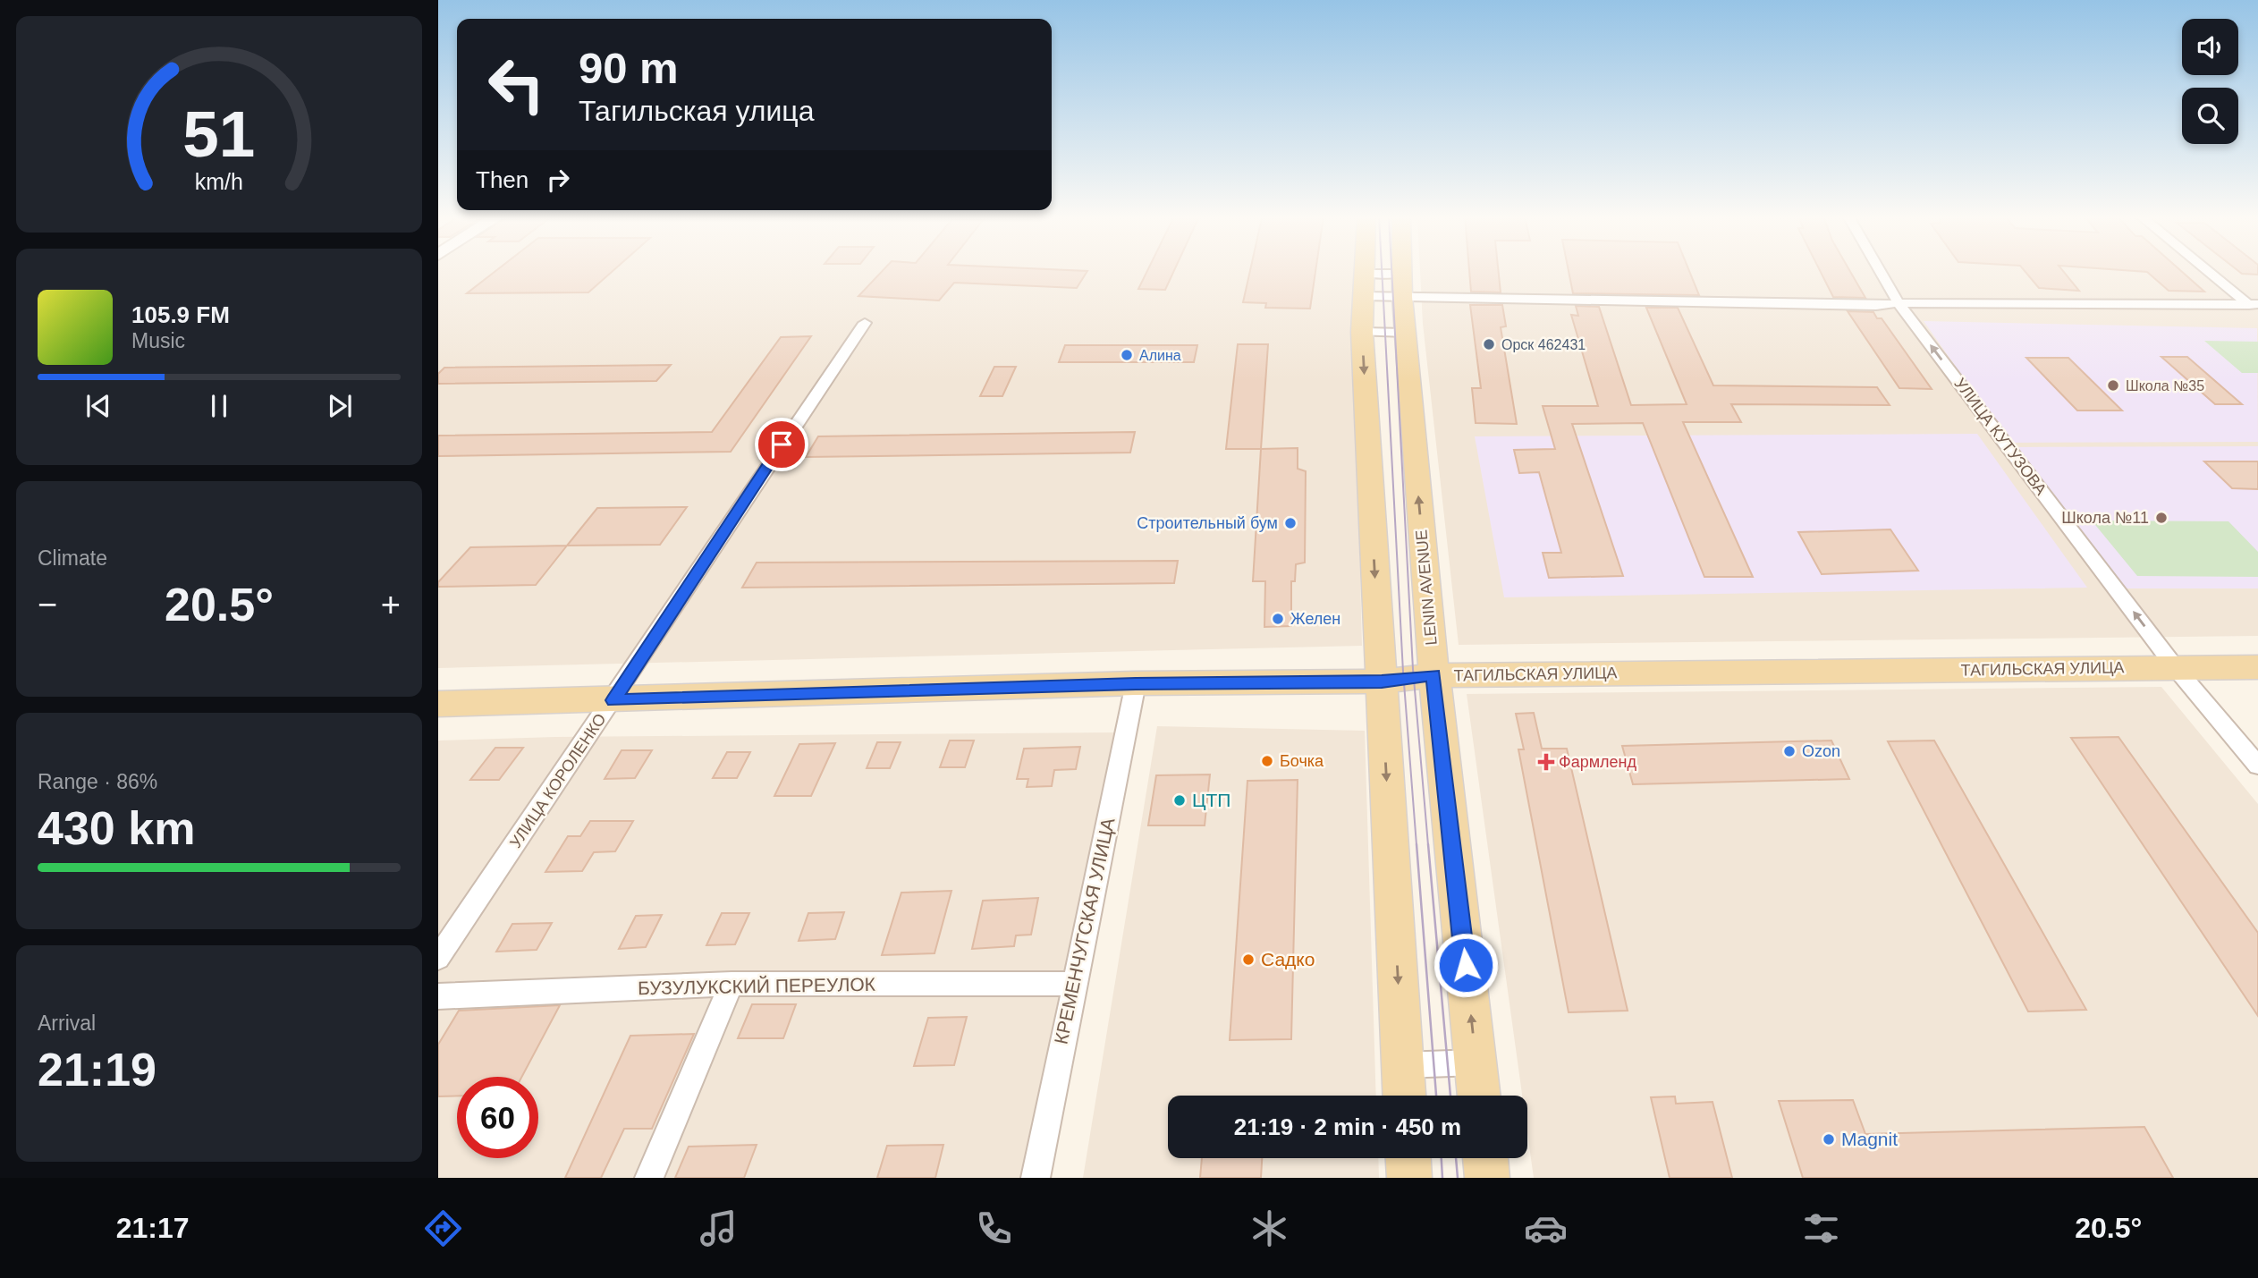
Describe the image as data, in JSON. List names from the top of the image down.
{
  "streets": {
    "main road": ["LENIN AVENUE", "ТАГИЛЬСКАЯ УЛИЦА"],
    "street": [
      "УЛИЦА КУТУЗОВА",
      "УЛИЦА КОРОЛЕНКО",
      "КРЕМЕНЧУГСКАЯ УЛИЦА",
      "БУЗУЛУКСКИЙ ПЕРЕУЛОК"
    ]
  },
  "crossings": [
    ["УЛИЦА КУТУЗОВА", "ТАГИЛЬСКАЯ УЛИЦА"],
    ["LENIN AVENUE", "ТАГИЛЬСКАЯ УЛИЦА"],
    ["ТАГИЛЬСКАЯ УЛИЦА", "УЛИЦА КОРОЛЕНКО"],
    ["ТАГИЛЬСКАЯ УЛИЦА", "КРЕМЕНЧУГСКАЯ УЛИЦА"],
    ["КРЕМЕНЧУГСКАЯ УЛИЦА", "БУЗУЛУКСКИЙ ПЕРЕУЛОК"]
  ],
  "one_way": ["УЛИЦА КУТУЗОВА"],
  "places": {
    "other": [
      "Орск 462431",
      "Алина",
      "Школа №35",
      "Школа №11",
      "Строительный бум",
      "Желен",
      "Ozon",
      "Бочка",
      "ЦТП",
      "Садко",
      "Magnit"
    ],
    "health": ["Фармленд"]
  },
  "page": {
    "turn": ["90 m", "Тагильская улица"],
    "then": "Then",
    "song": ["105.9 FM", "Music"],
    "tile": [
      "Climate",
      ["Range · 86%", "430 km"],
      ["Arrival", "21:19"]
    ],
    "heat": ["−", "20.5°", "+"],
    "limit": "60",
    "trip": "21:19 · 2 min · 450 m",
    "tabs": ["21:17", "20.5°"],
    "gauge": ["51", "km/h"]
  }
}
